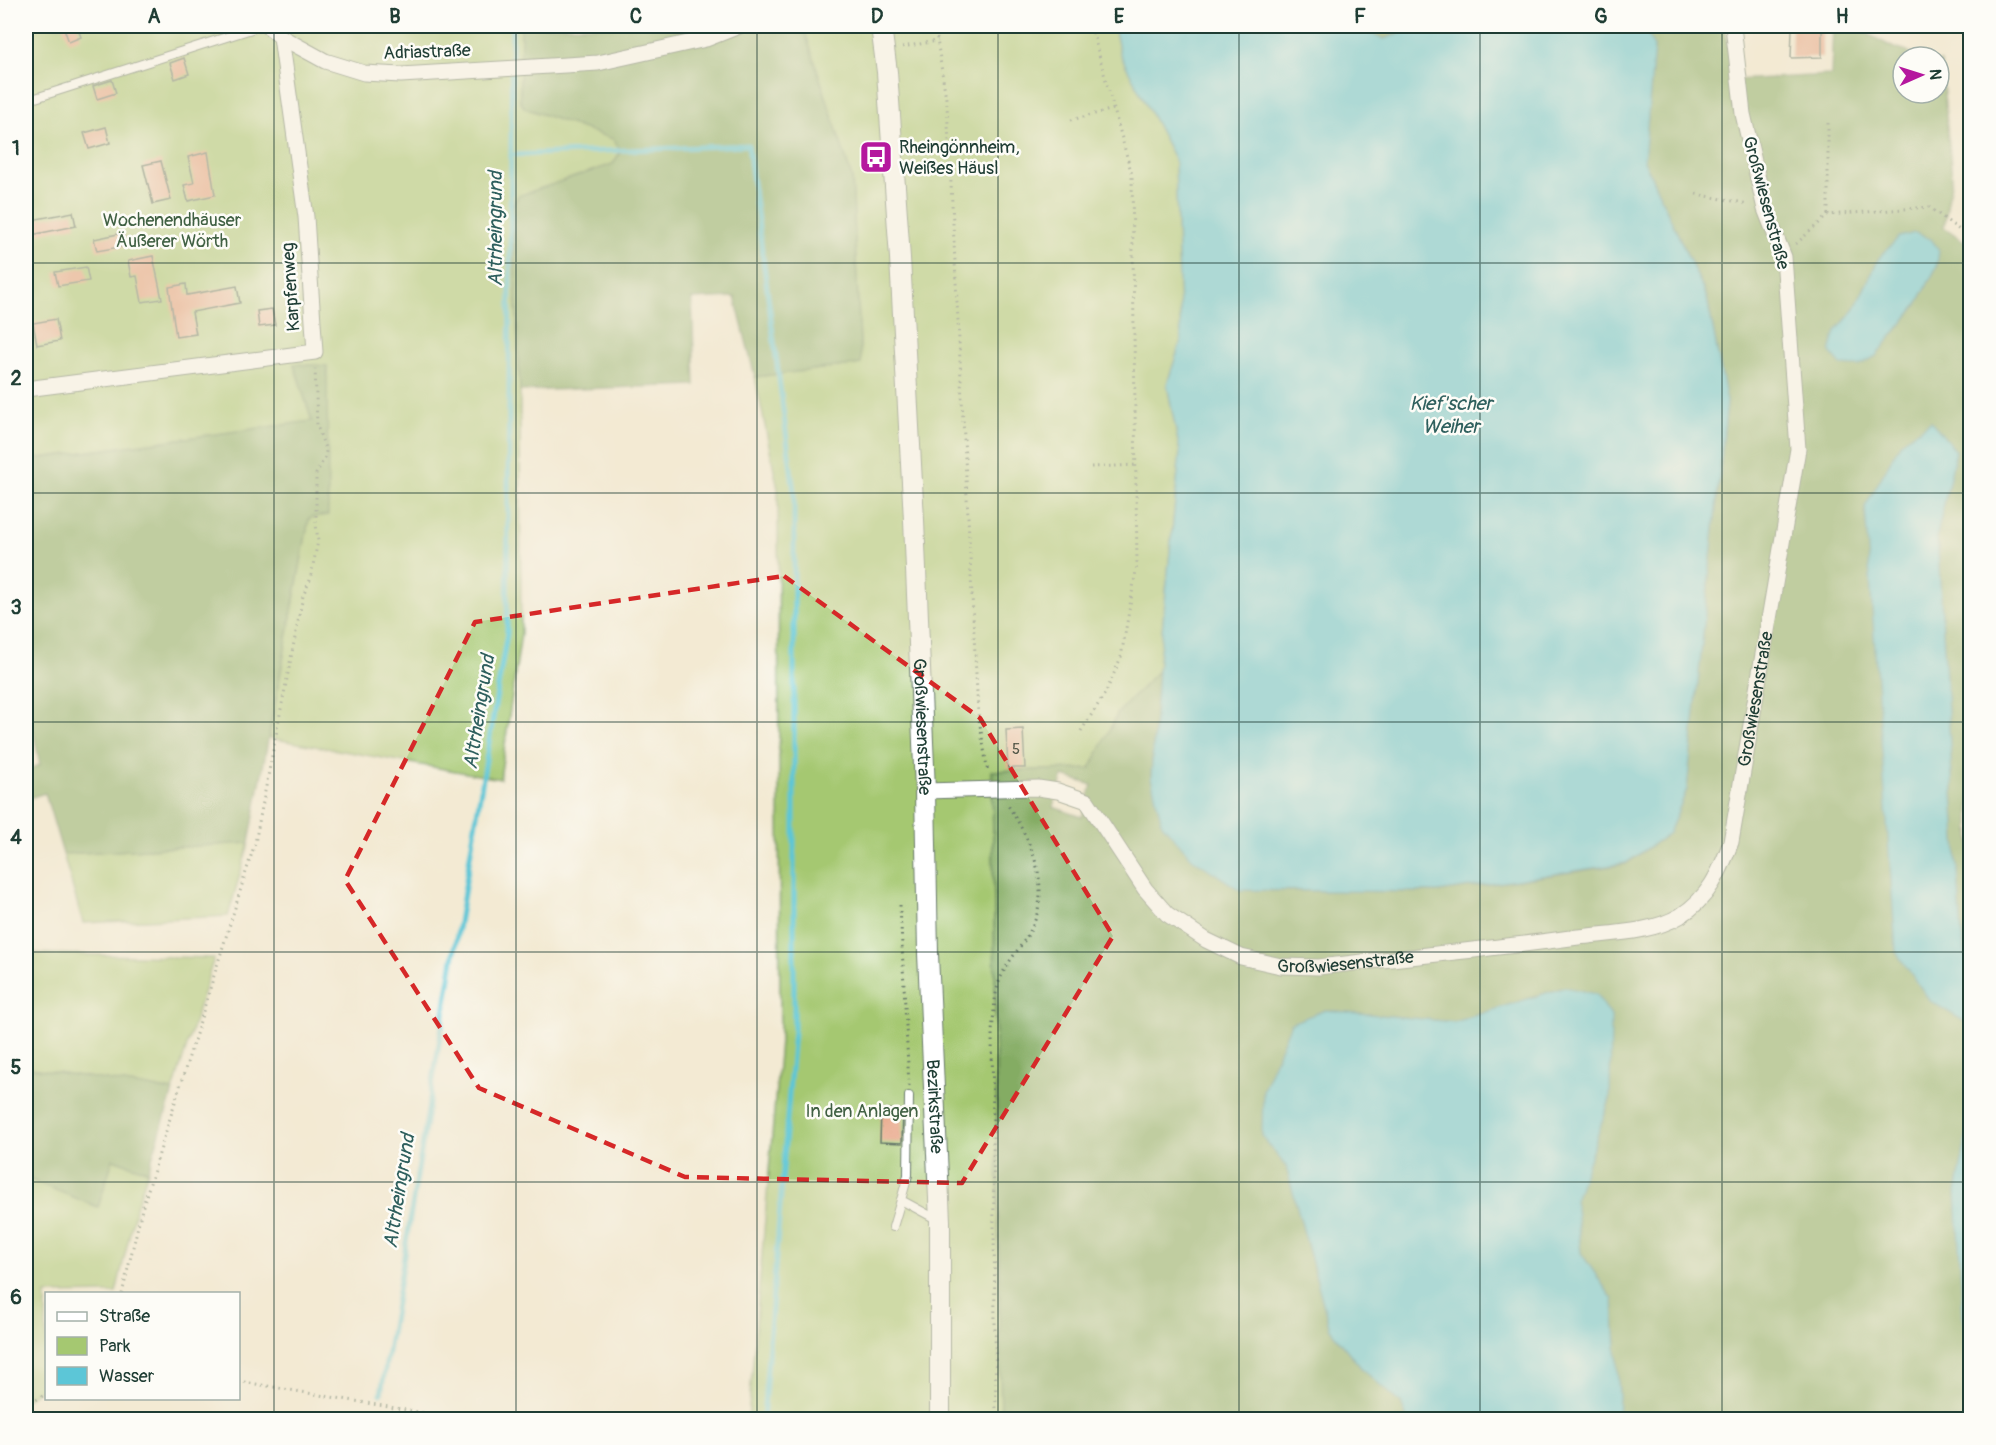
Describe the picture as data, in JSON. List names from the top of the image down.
{
  "streets": {
    "street": [
      "Adriastraße",
      "Großwiesenstraße",
      "Karpfenweg",
      "Bezirkstraße"
    ]
  },
  "crossings": [
    ["Adriastraße", "Karpfenweg"],
    ["Großwiesenstraße", "Bezirkstraße"]
  ],
  "water": ["Altrheingrund", "Kief'scher Weiher"],
  "parks": ["Wochenendhäuser Äußerer Wörth", "In den Anlagen"],
  "places": {
    "bus stop": ["Rheingönnheim, Weißes Häusl"]
  },
  "house_numbers": ["5"],
  "legend": ["Straße", "Park", "Wasser"],
  "north": "right",
  "grid": {
    "columns": [
      "A",
      "B",
      "C",
      "D",
      "E",
      "F",
      "G",
      "H"
    ],
    "rows": [
      "1",
      "2",
      "3",
      "4",
      "5",
      "6"
    ]
  }
}
